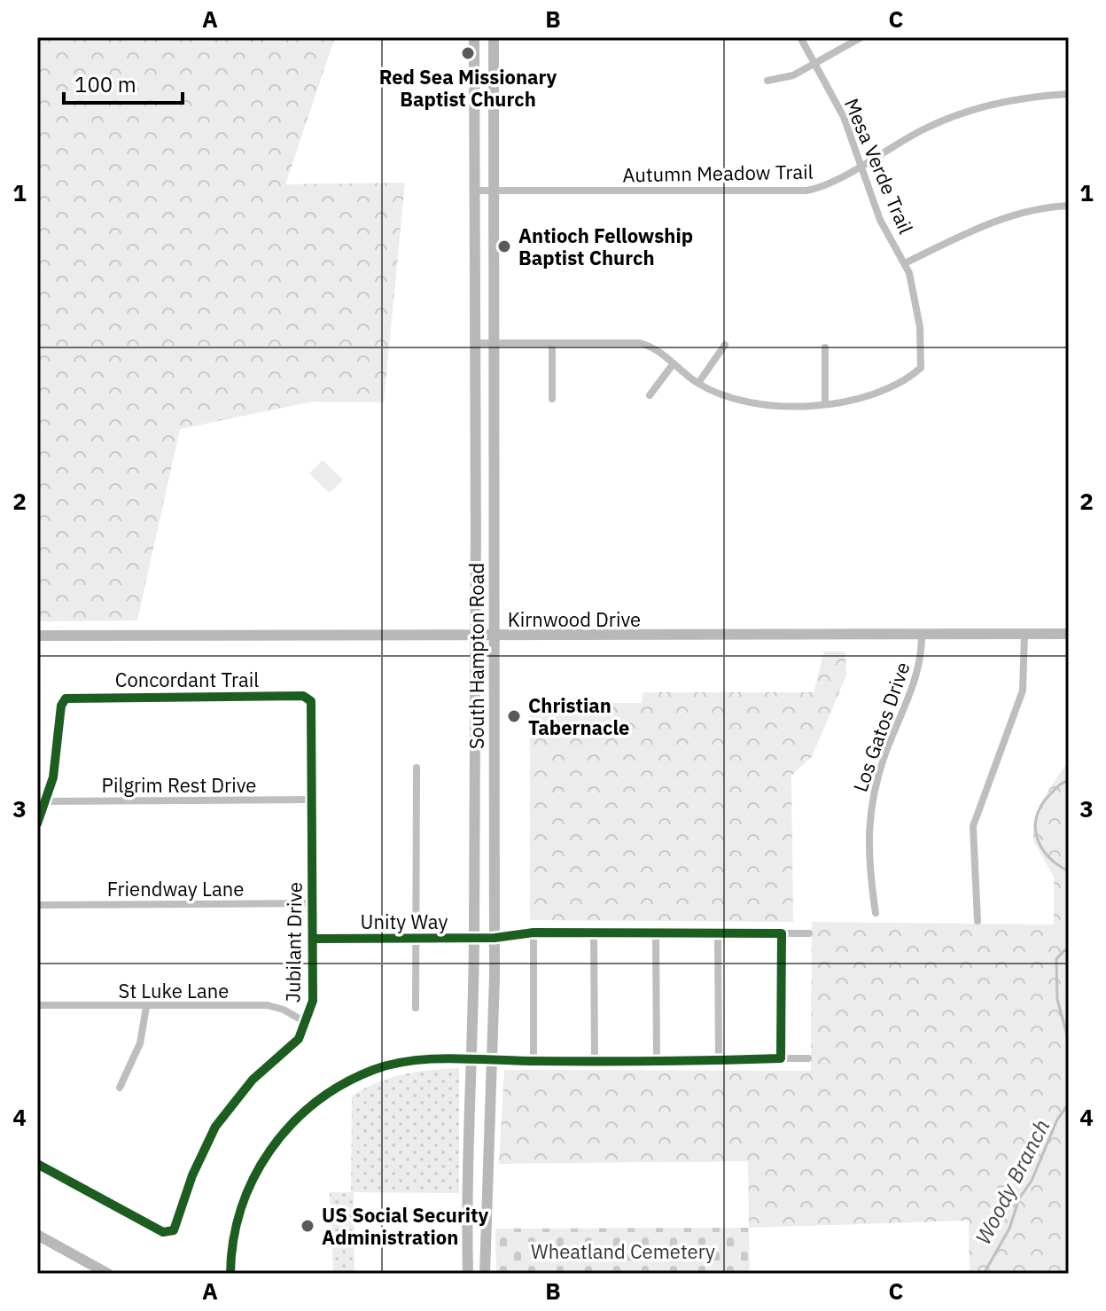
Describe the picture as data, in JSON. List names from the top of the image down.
{
  "streets": {
    "main road": ["Kirnwood Drive", "South Hampton Road"],
    "street": [
      "Mesa Verde Trail",
      "Autumn Meadow Trail",
      "Concordant Trail",
      "Los Gatos Drive",
      "Pilgrim Rest Drive",
      "Friendway Lane",
      "Unity Way",
      "Jubilant Drive",
      "St Luke Lane"
    ]
  },
  "crossings": [
    ["Mesa Verde Trail", "Autumn Meadow Trail"],
    ["Autumn Meadow Trail", "South Hampton Road"],
    ["Kirnwood Drive", "South Hampton Road"],
    ["Kirnwood Drive", "Los Gatos Drive"],
    ["South Hampton Road", "Unity Way"],
    ["Concordant Trail", "Pilgrim Rest Drive"],
    ["Concordant Trail", "Jubilant Drive"],
    ["Pilgrim Rest Drive", "Jubilant Drive"],
    ["Friendway Lane", "Jubilant Drive"],
    ["Unity Way", "Jubilant Drive"],
    ["Jubilant Drive", "St Luke Lane"]
  ],
  "water": ["Woody Branch"],
  "parks": ["Wheatland Cemetery"],
  "places": [
    "Red Sea Missionary Baptist Church",
    "Antioch Fellowship Baptist Church",
    "Christian Tabernacle",
    "US Social Security Administration"
  ],
  "scale_bar": "100 m",
  "grid": {
    "columns": ["A", "B", "C"],
    "rows": [
      "1",
      "2",
      "3",
      "4"
    ]
  }
}
